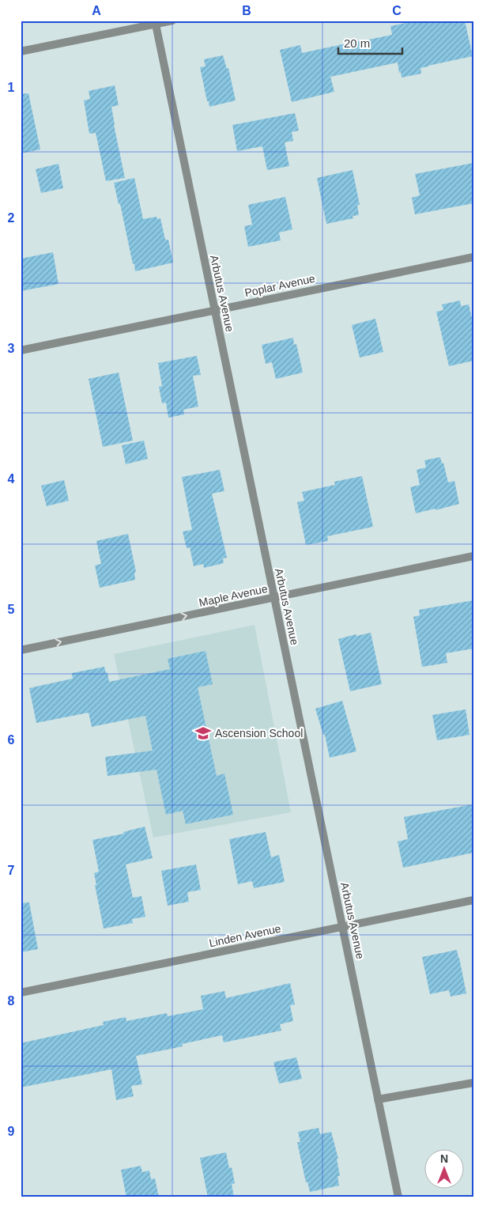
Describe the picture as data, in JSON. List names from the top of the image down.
{
  "streets": {
    "street": [
      "Poplar Avenue",
      "Arbutus Avenue",
      "Maple Avenue",
      "Linden Avenue"
    ]
  },
  "crossings": [
    ["Poplar Avenue", "Arbutus Avenue"],
    ["Arbutus Avenue", "Maple Avenue"],
    ["Arbutus Avenue", "Linden Avenue"]
  ],
  "one_way": ["Maple Avenue"],
  "places": {
    "school or university": ["Ascension School"]
  },
  "scale_bar": "20 m",
  "north": "top",
  "grid": {
    "columns": ["A", "B", "C"],
    "rows": [
      "1",
      "2",
      "3",
      "4",
      "5",
      "6",
      "7",
      "8",
      "9"
    ]
  }
}
